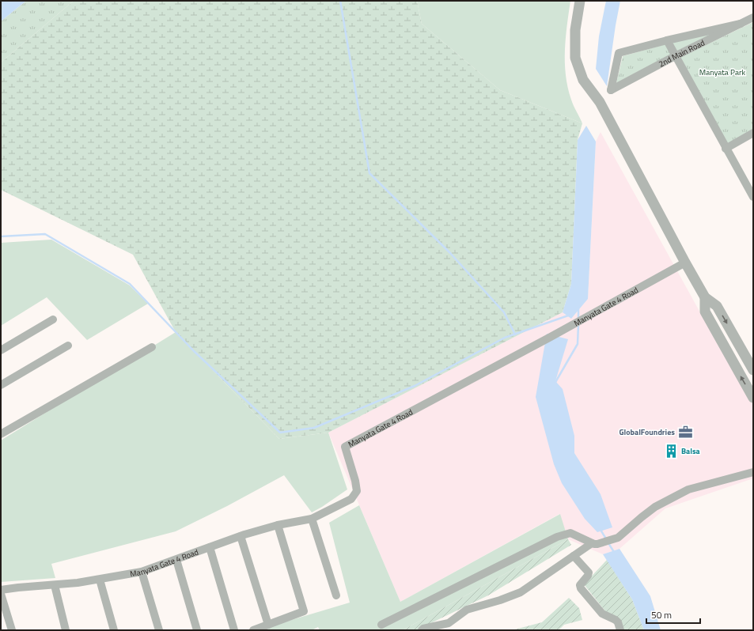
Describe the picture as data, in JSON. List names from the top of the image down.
{
  "streets": {
    "street": ["2nd Main Road", "Manyata Gate 4 Road"]
  },
  "parks": ["Manyata Park"],
  "places": {
    "office": ["GlobalFoundries"],
    "building": ["Balsa"]
  },
  "scale_bar": "50 m"
}
